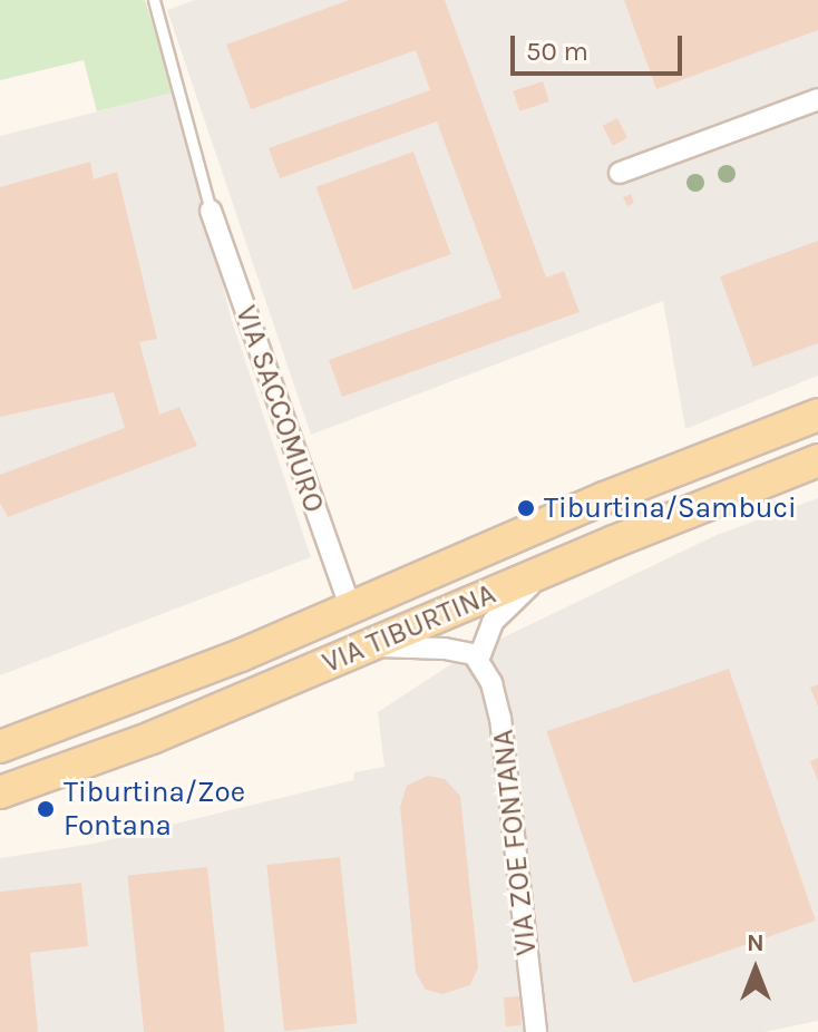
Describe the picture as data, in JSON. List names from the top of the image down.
{
  "streets": {
    "main road": ["VIA TIBURTINA"],
    "street": ["VIA SACCOMURO", "VIA ZOE FONTANA"]
  },
  "crossings": [
    ["VIA SACCOMURO", "VIA TIBURTINA"]
  ],
  "places": ["Tiburtina/Sambuci", "Tiburtina/Zoe Fontana"],
  "scale_bar": "50 m",
  "north": "top"
}
